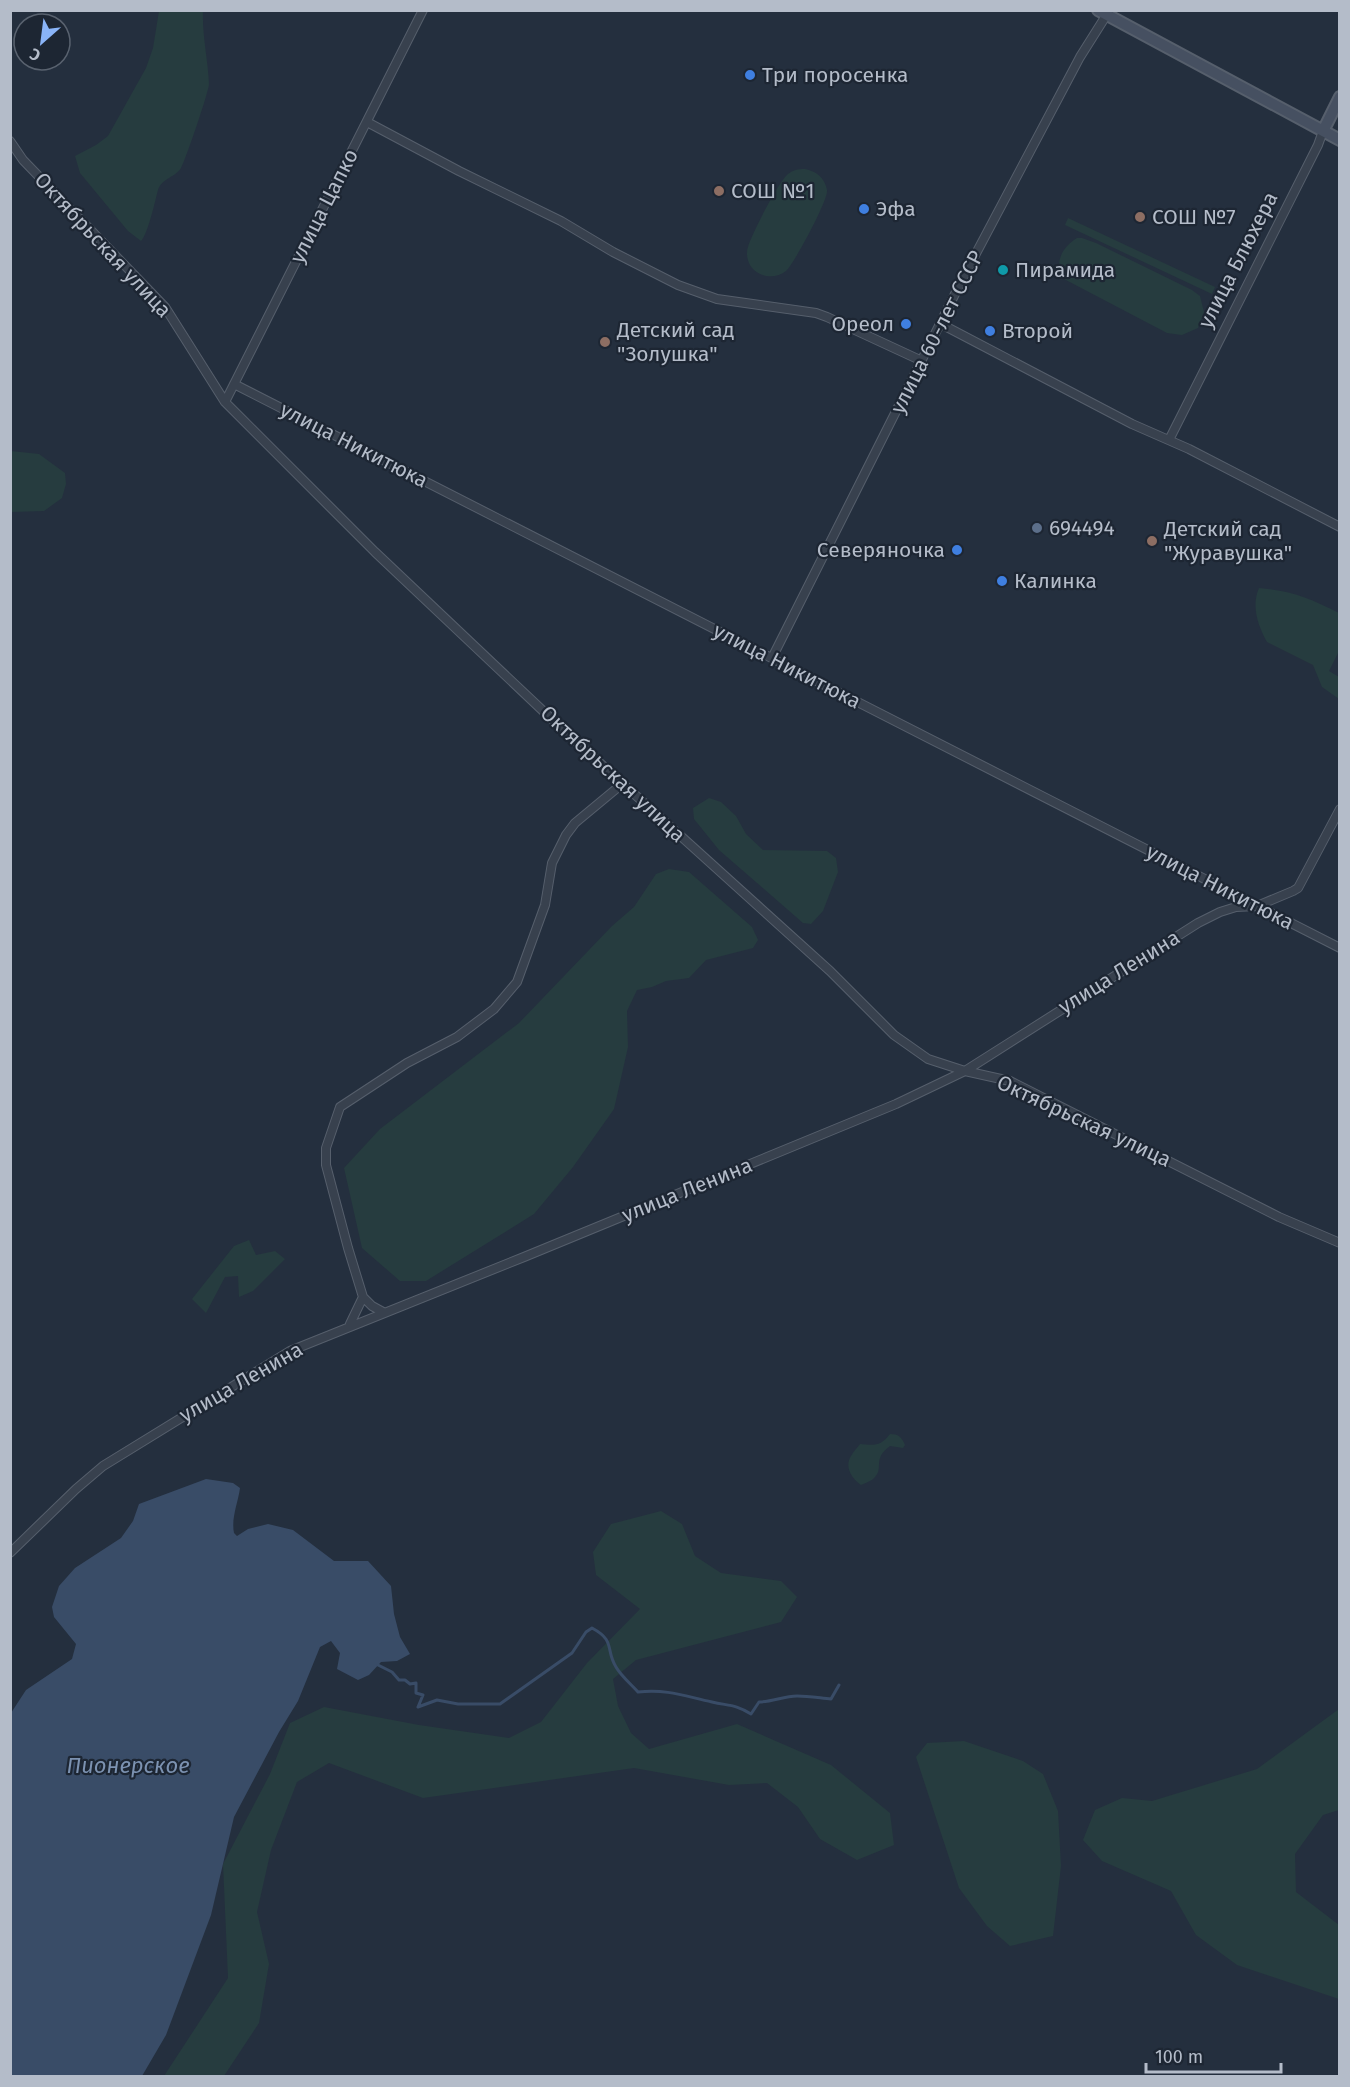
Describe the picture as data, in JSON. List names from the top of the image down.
{
  "streets": {
    "street": [
      "улица Цапко",
      "Октябрьская улица",
      "улица Блюхера",
      "улица 60-лет СССР",
      "улица Никитюка",
      "улица Ленина"
    ]
  },
  "crossings": [
    ["улица Цапко", "Октябрьская улица"],
    ["улица Цапко", "улица Никитюка"],
    ["Октябрьская улица", "улица Ленина"],
    ["улица 60-лет СССР", "улица Никитюка"],
    ["улица Никитюка", "улица Ленина"]
  ],
  "water": ["Пионерское"],
  "places": [
    "Три поросенка",
    "СОШ №1",
    "Эфа",
    "СОШ №7",
    "Пирамида",
    "Ореол",
    "Второй",
    "Детский сад \"Золушка\"",
    "694494",
    "Детский сад \"Журавушка\"",
    "Северяночка",
    "Калинка"
  ],
  "scale_bar": "100 m",
  "north": "bottom left"
}
